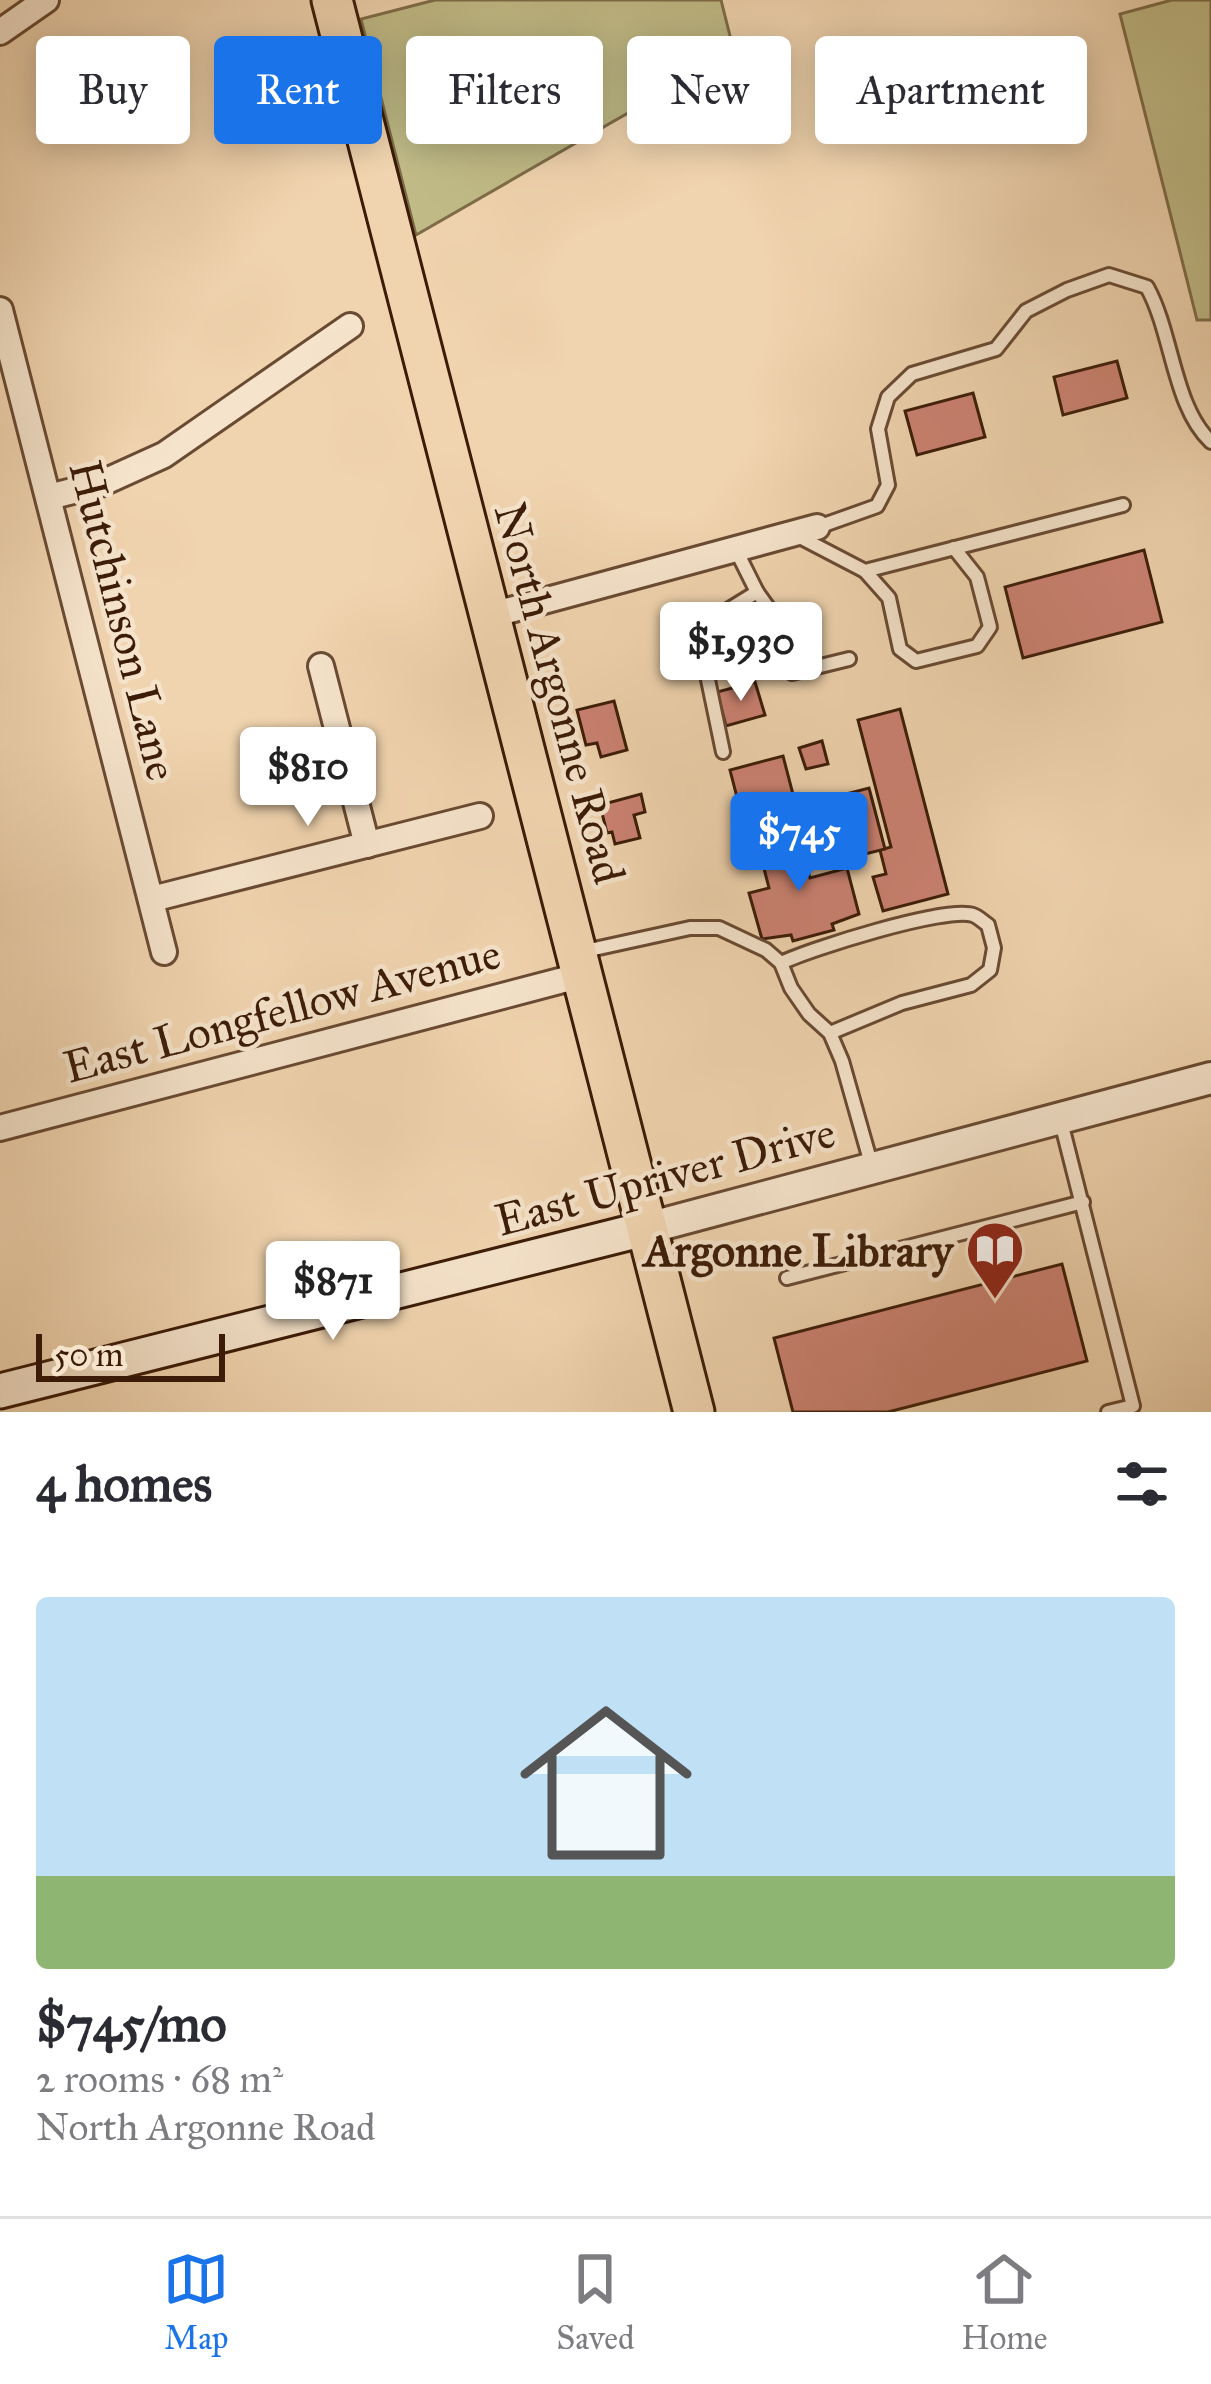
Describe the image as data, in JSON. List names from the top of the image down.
{
  "streets": {
    "main road": ["North Argonne Road", "East Upriver Drive"],
    "street": ["Hutchinson Lane", "East Longfellow Avenue"]
  },
  "crossings": [
    ["North Argonne Road", "East Longfellow Avenue"],
    ["North Argonne Road", "East Upriver Drive"]
  ],
  "places": {
    "library": ["Argonne Library"]
  },
  "scale_bar": "50 m",
  "page": {
    "chip": [
      "Buy",
      "Rent",
      "Filters",
      "New",
      "Apartment"
    ],
    "price": [
      "$1,930",
      "$810",
      "$745",
      "$871"
    ],
    "scale": "50 m",
    "heading": "4 homes",
    "list": [
      {
        "name": "$745/mo",
        "note": "2 rooms · 68 m² · North Argonne Road"
      }
    ],
    "tabs": ["Map", "Saved", "Home"]
  }
}
